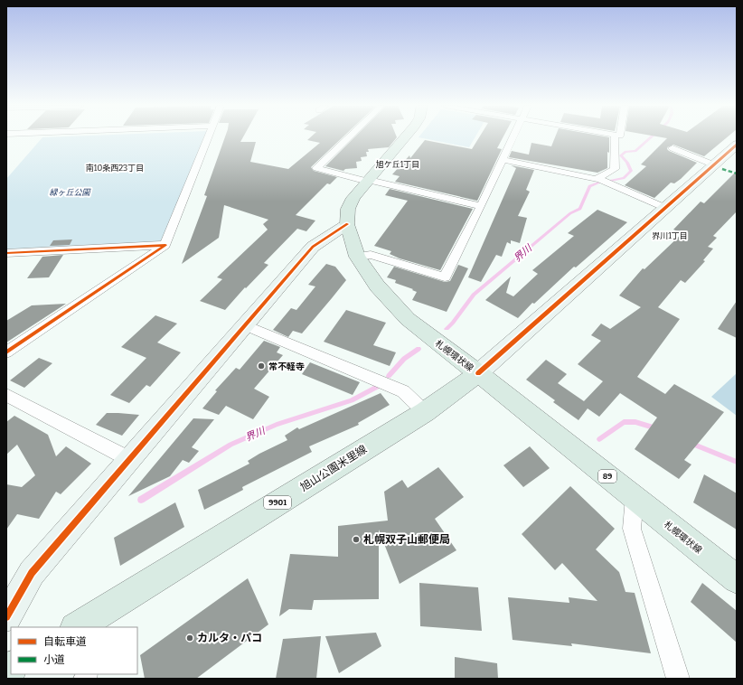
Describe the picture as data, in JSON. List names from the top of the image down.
{
  "streets": {
    "main road": [
      "札幌環状線",
      "旭山公園米里線",
      "89",
      "9901"
    ]
  },
  "crossings": [
    ["札幌環状線", "旭山公園米里線"]
  ],
  "districts": ["旭ケ丘1丁目", "南10条西23丁目", "界川1丁目"],
  "water": ["界川"],
  "parks": ["緑ヶ丘公園"],
  "places": ["常不軽寺", "札幌双子山郵便局", "カルタ・パコ"],
  "legend": ["自転車道", "小道"]
}
